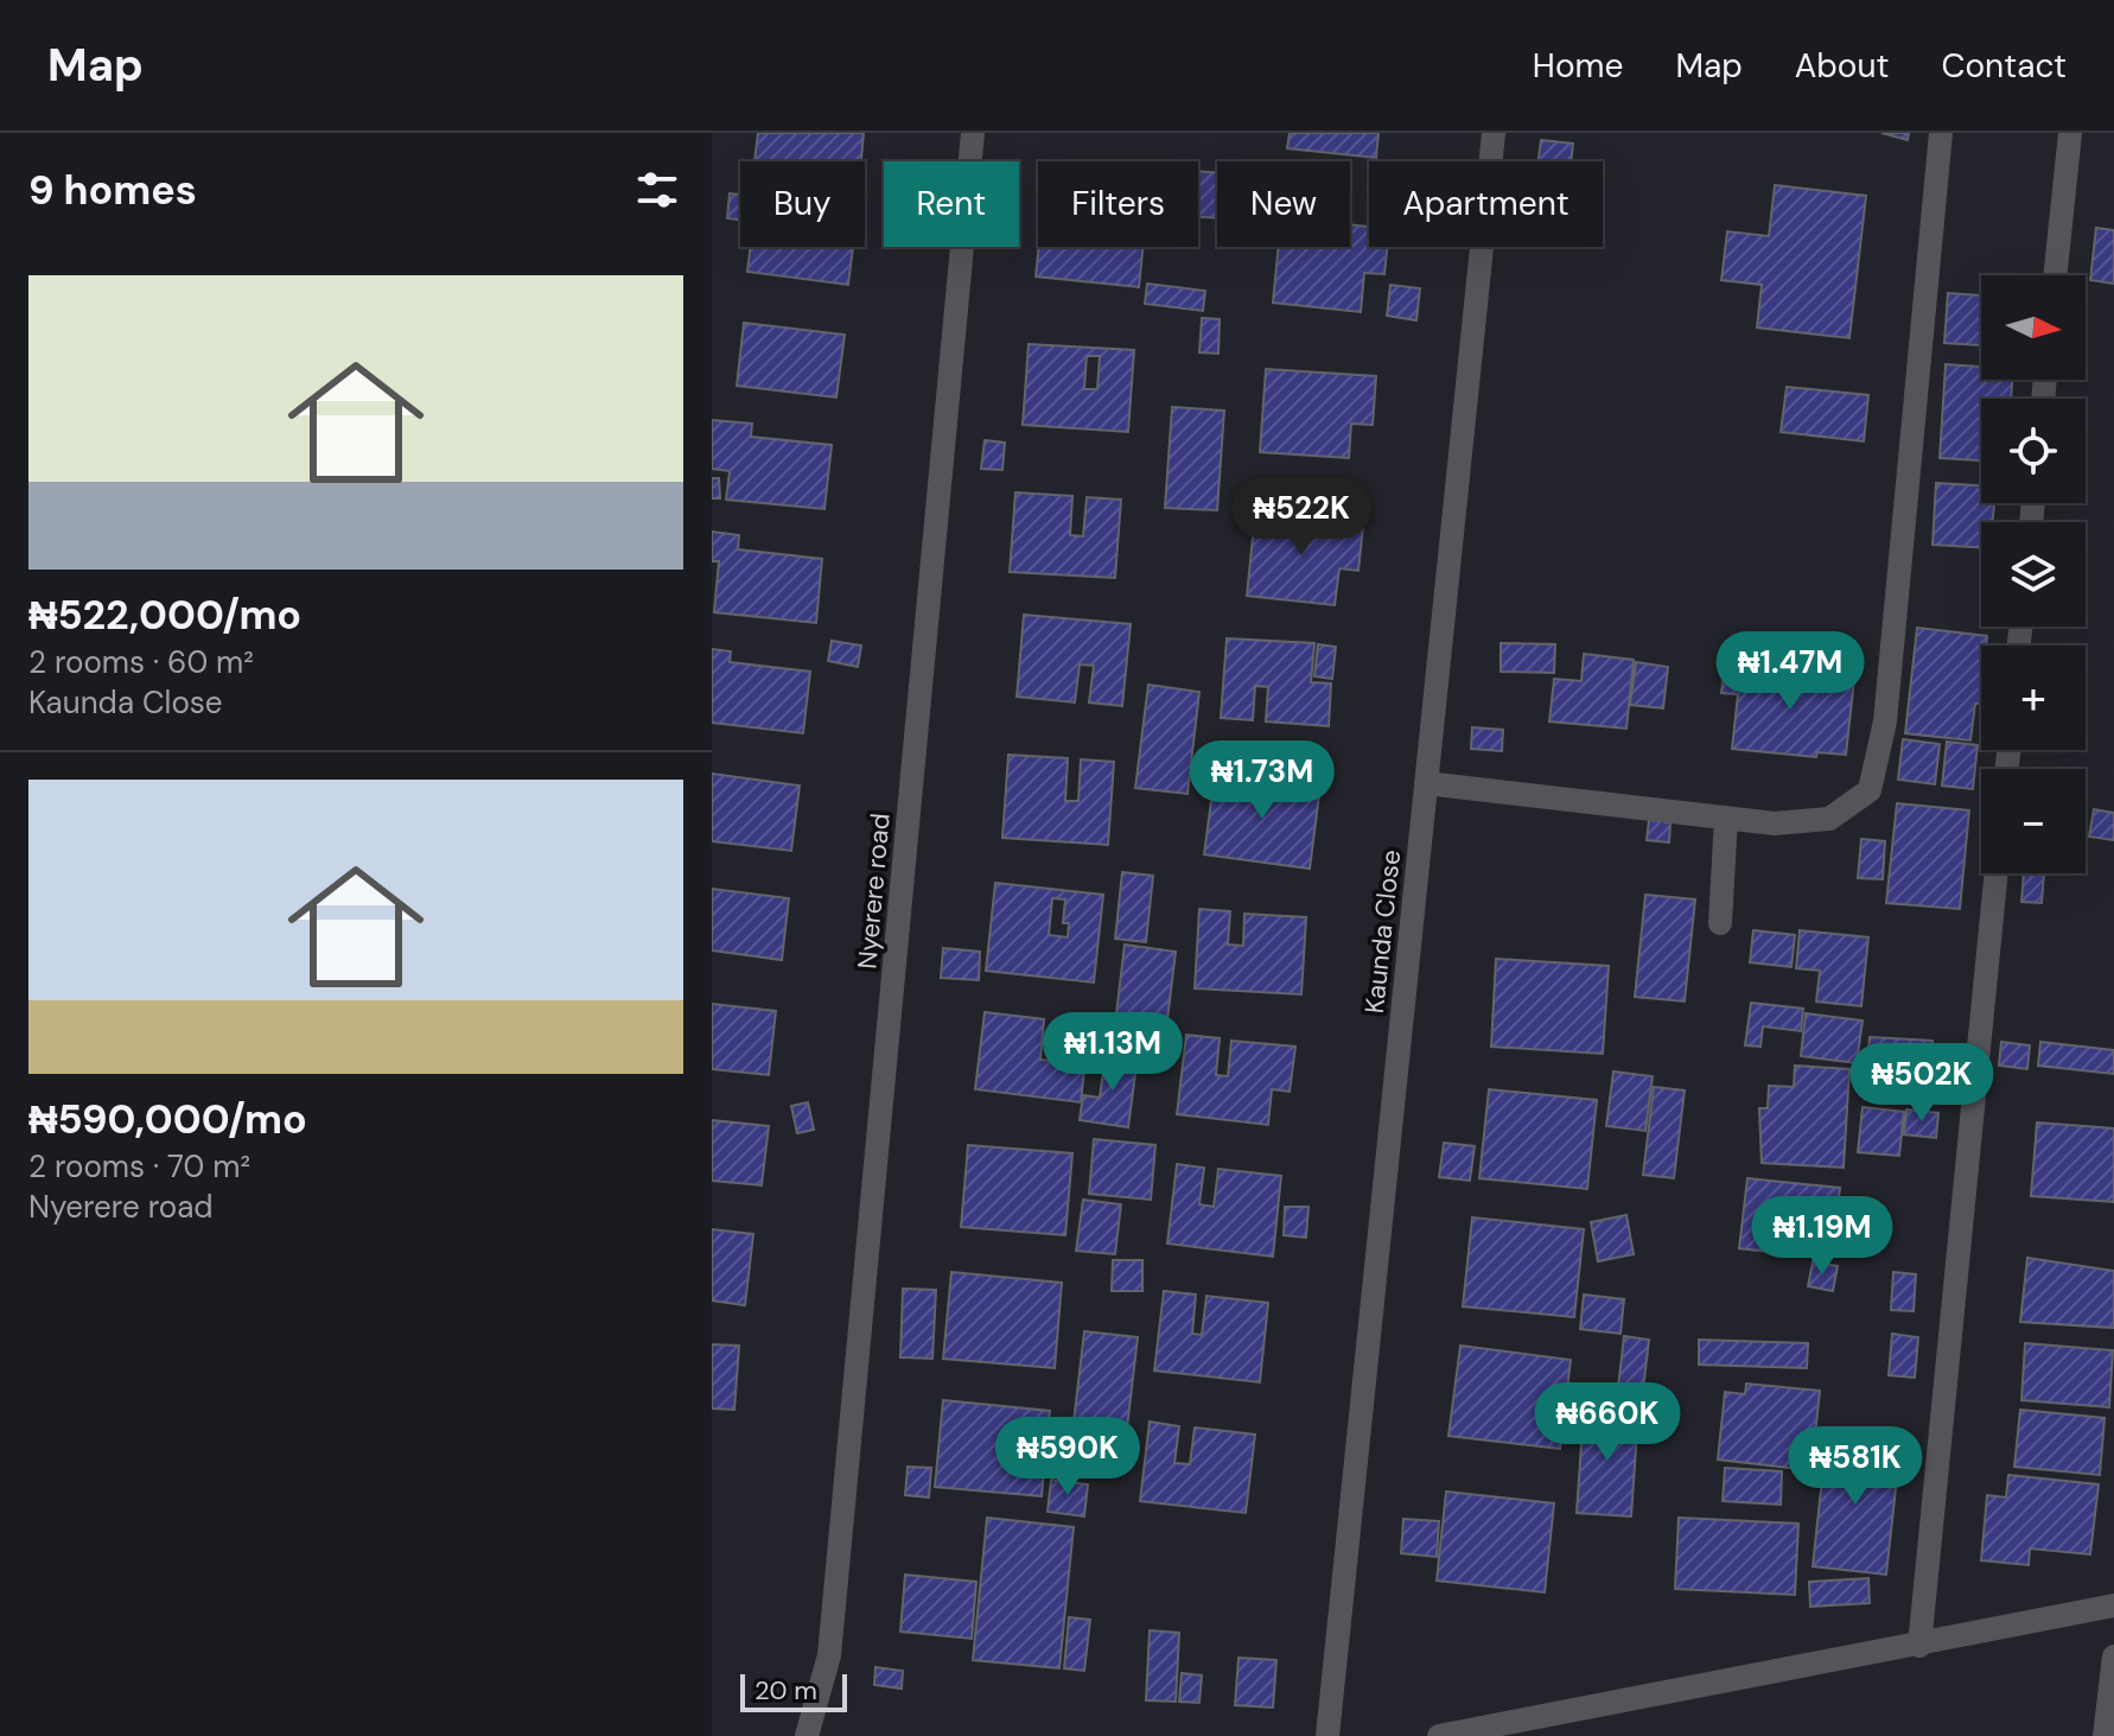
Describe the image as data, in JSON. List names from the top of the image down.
{
  "streets": {
    "street": ["Nyerere road", "Kaunda Close"]
  },
  "scale_bar": "20 m",
  "north": "right",
  "page": {
    "header": "Map",
    "nav": [
      "Home",
      "Map",
      "About",
      "Contact"
    ],
    "heading": "9 homes",
    "chip": [
      "Buy",
      "Rent",
      "Filters",
      "New",
      "Apartment"
    ],
    "list": [
      {
        "name": "₦522,000/mo",
        "note": "2 rooms · 60 m² · Kaunda Close"
      },
      {
        "name": "₦590,000/mo",
        "note": "2 rooms · 70 m² · Nyerere road"
      }
    ],
    "map_buttons": ["+", "−"],
    "price": [
      "₦522K",
      "₦1.47M",
      "₦1.73M",
      "₦1.13M",
      "₦502K",
      "₦1.19M",
      "₦660K",
      "₦590K",
      "₦581K"
    ],
    "scale": "20 m"
  }
}
